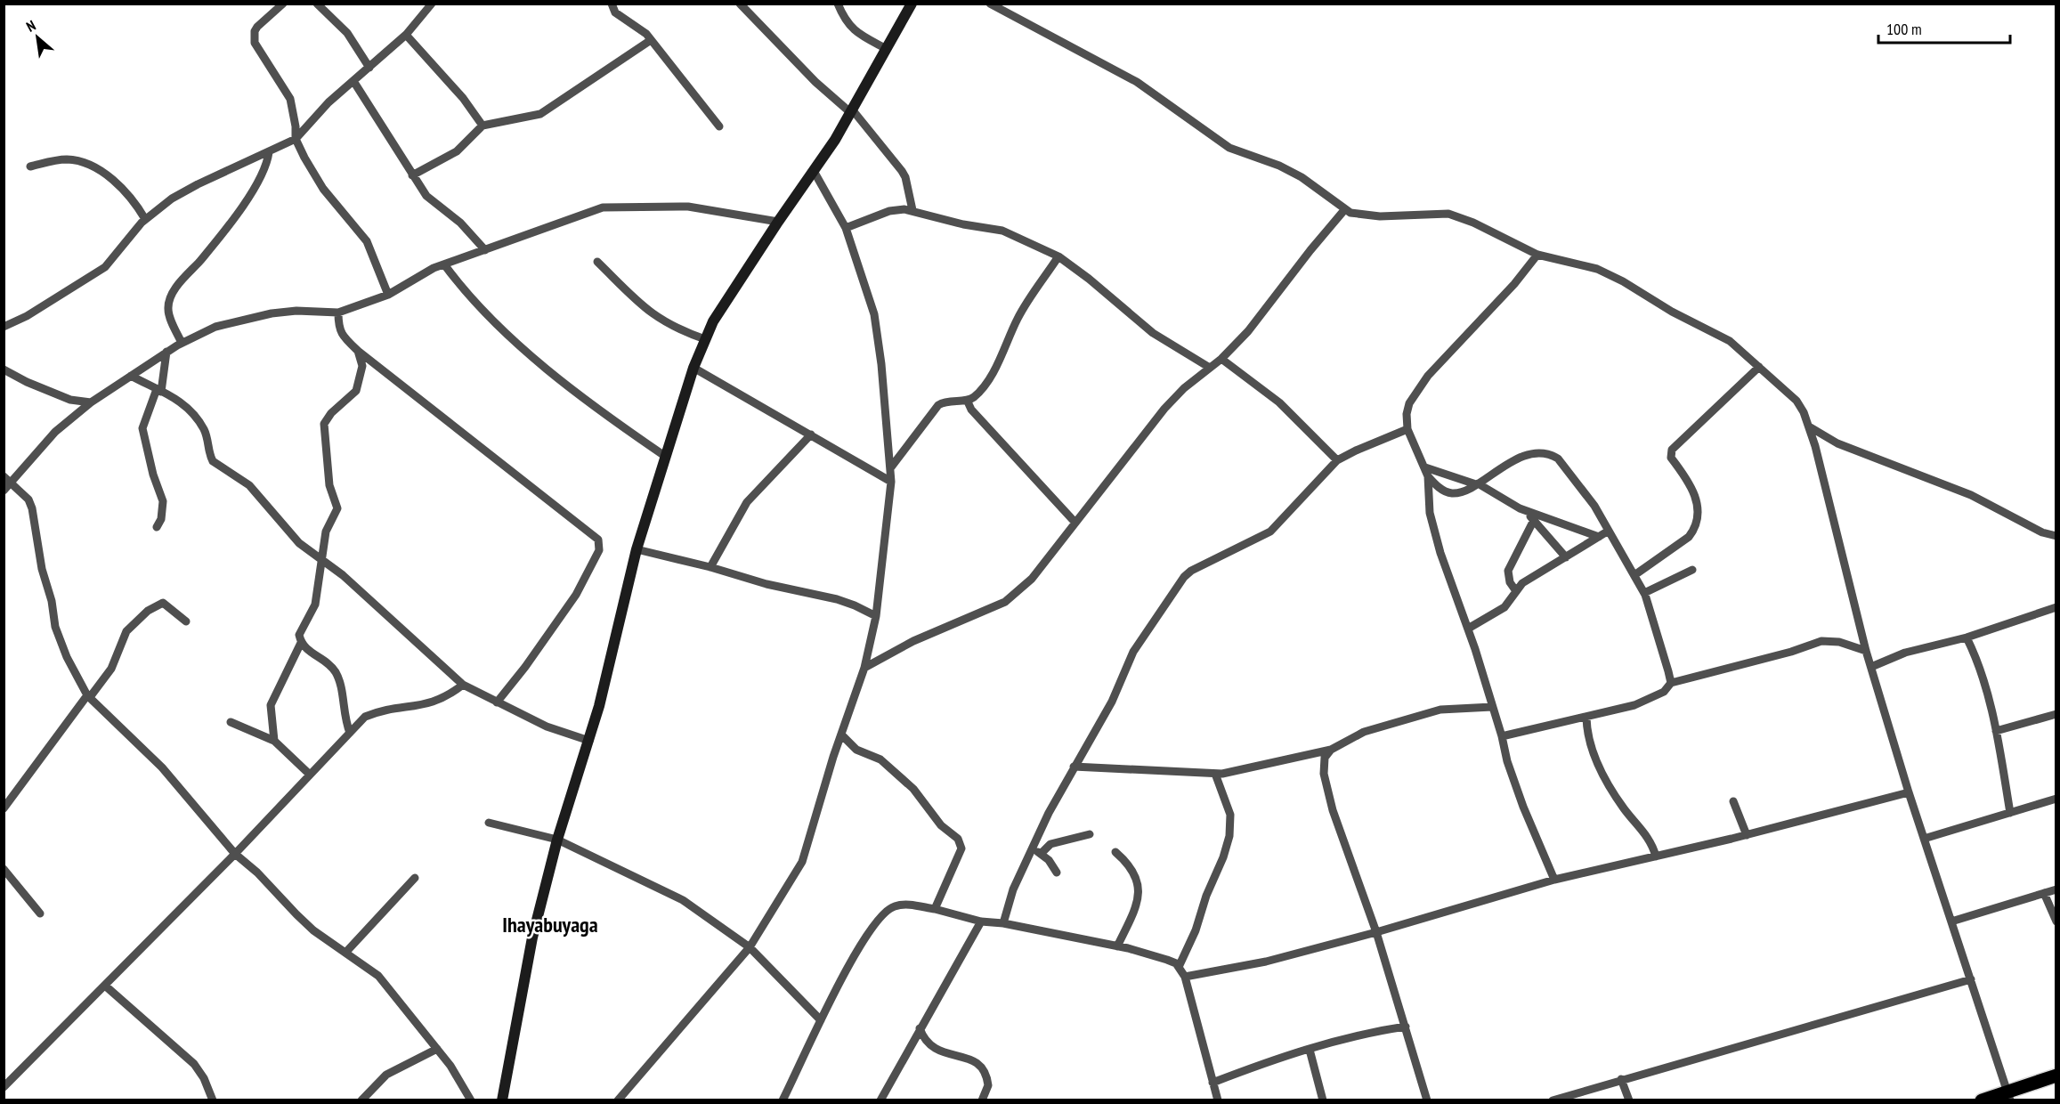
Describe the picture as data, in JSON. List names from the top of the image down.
{
  "districts": ["Ihayabuyaga"],
  "scale_bar": "100 m",
  "north": "top left"
}
